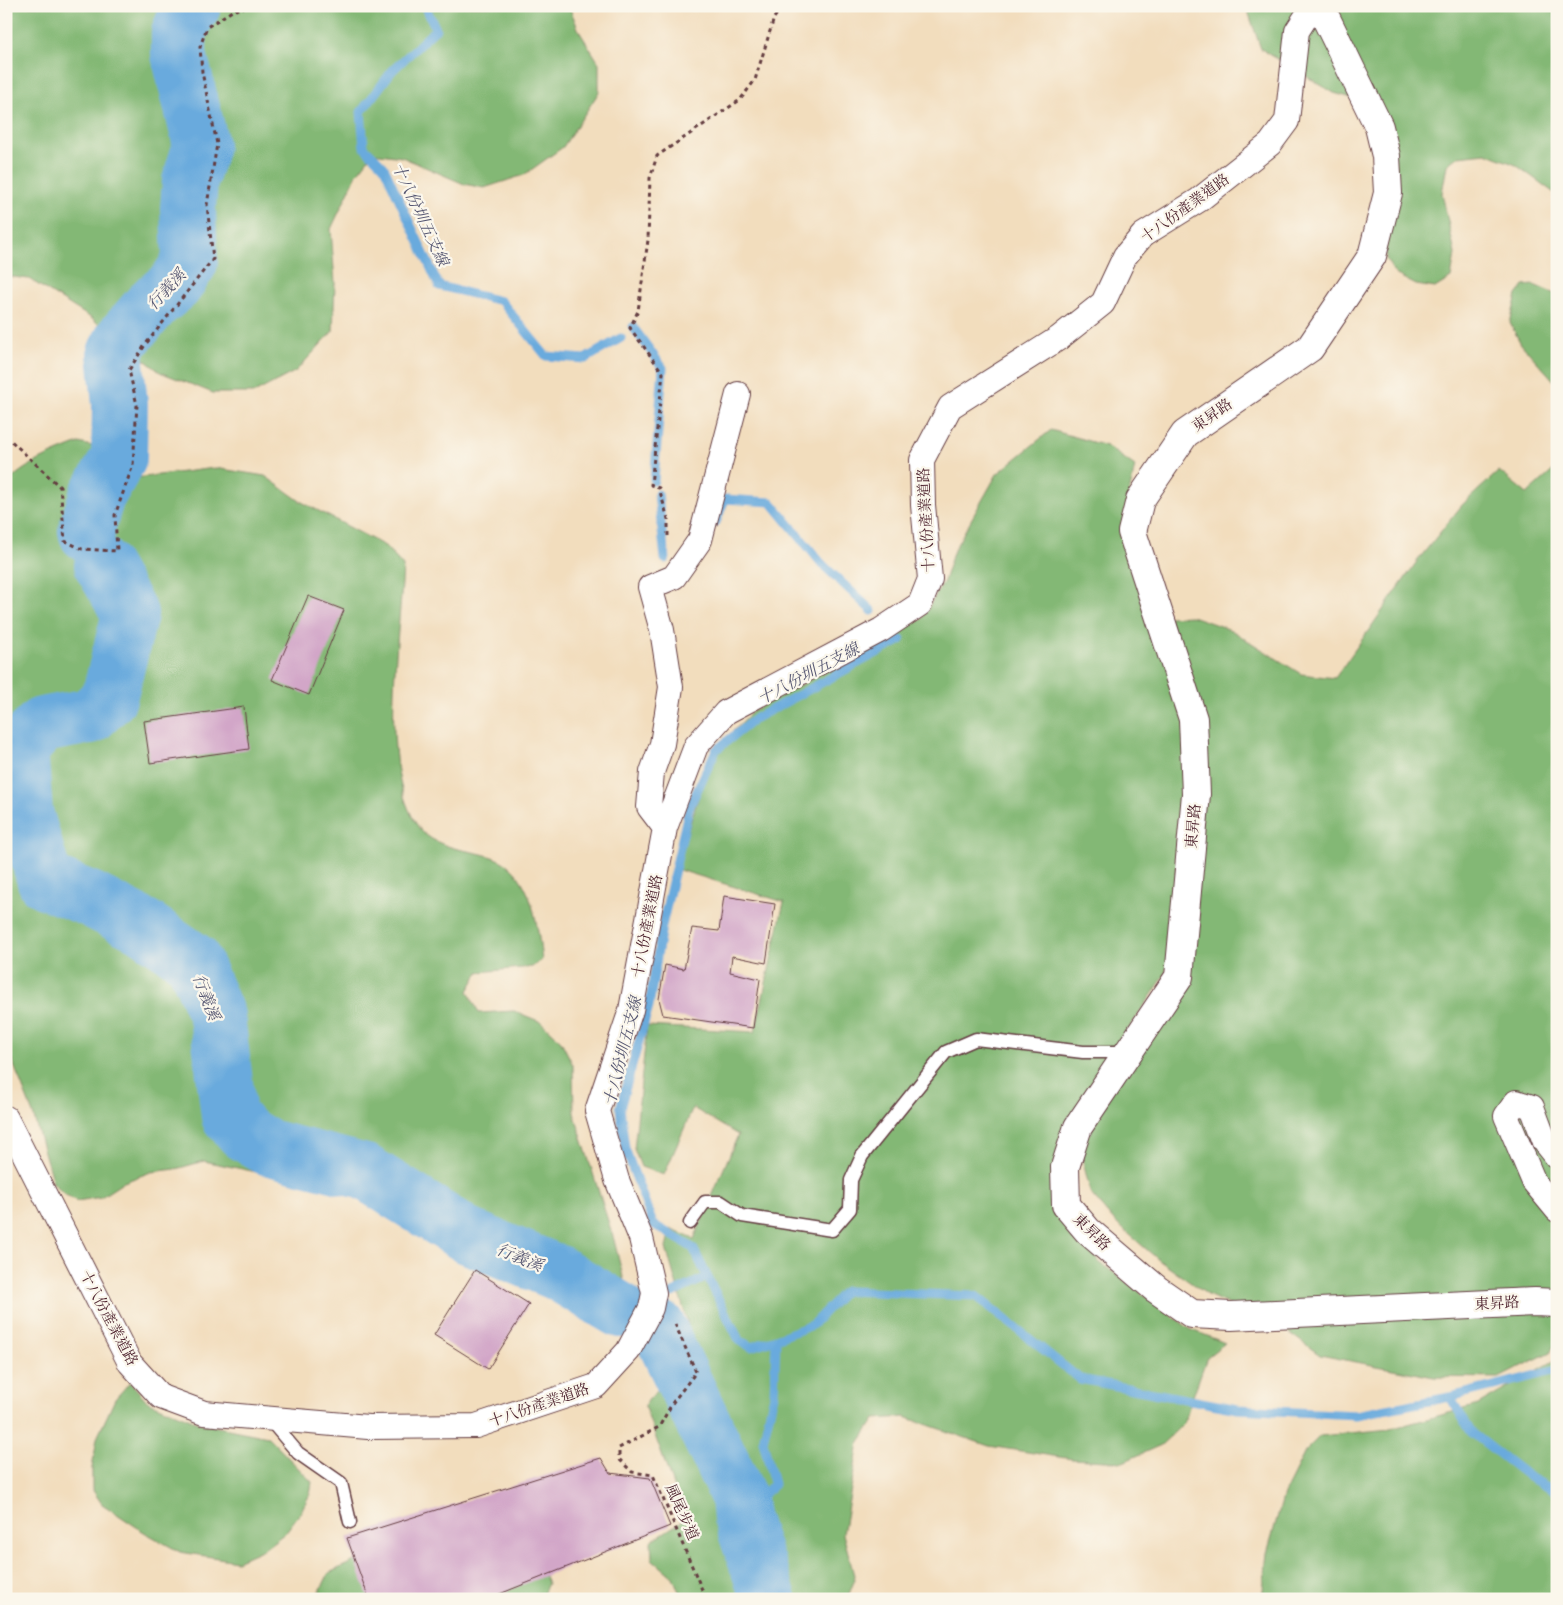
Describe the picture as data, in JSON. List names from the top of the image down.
{
  "streets": {
    "street": ["十八份產業道路", "東昇路"],
    "path": ["風尾步道"]
  },
  "crossings": [
    ["十八份產業道路", "風尾步道"]
  ],
  "water": ["十八份圳五支線", "行義溪"]
}
